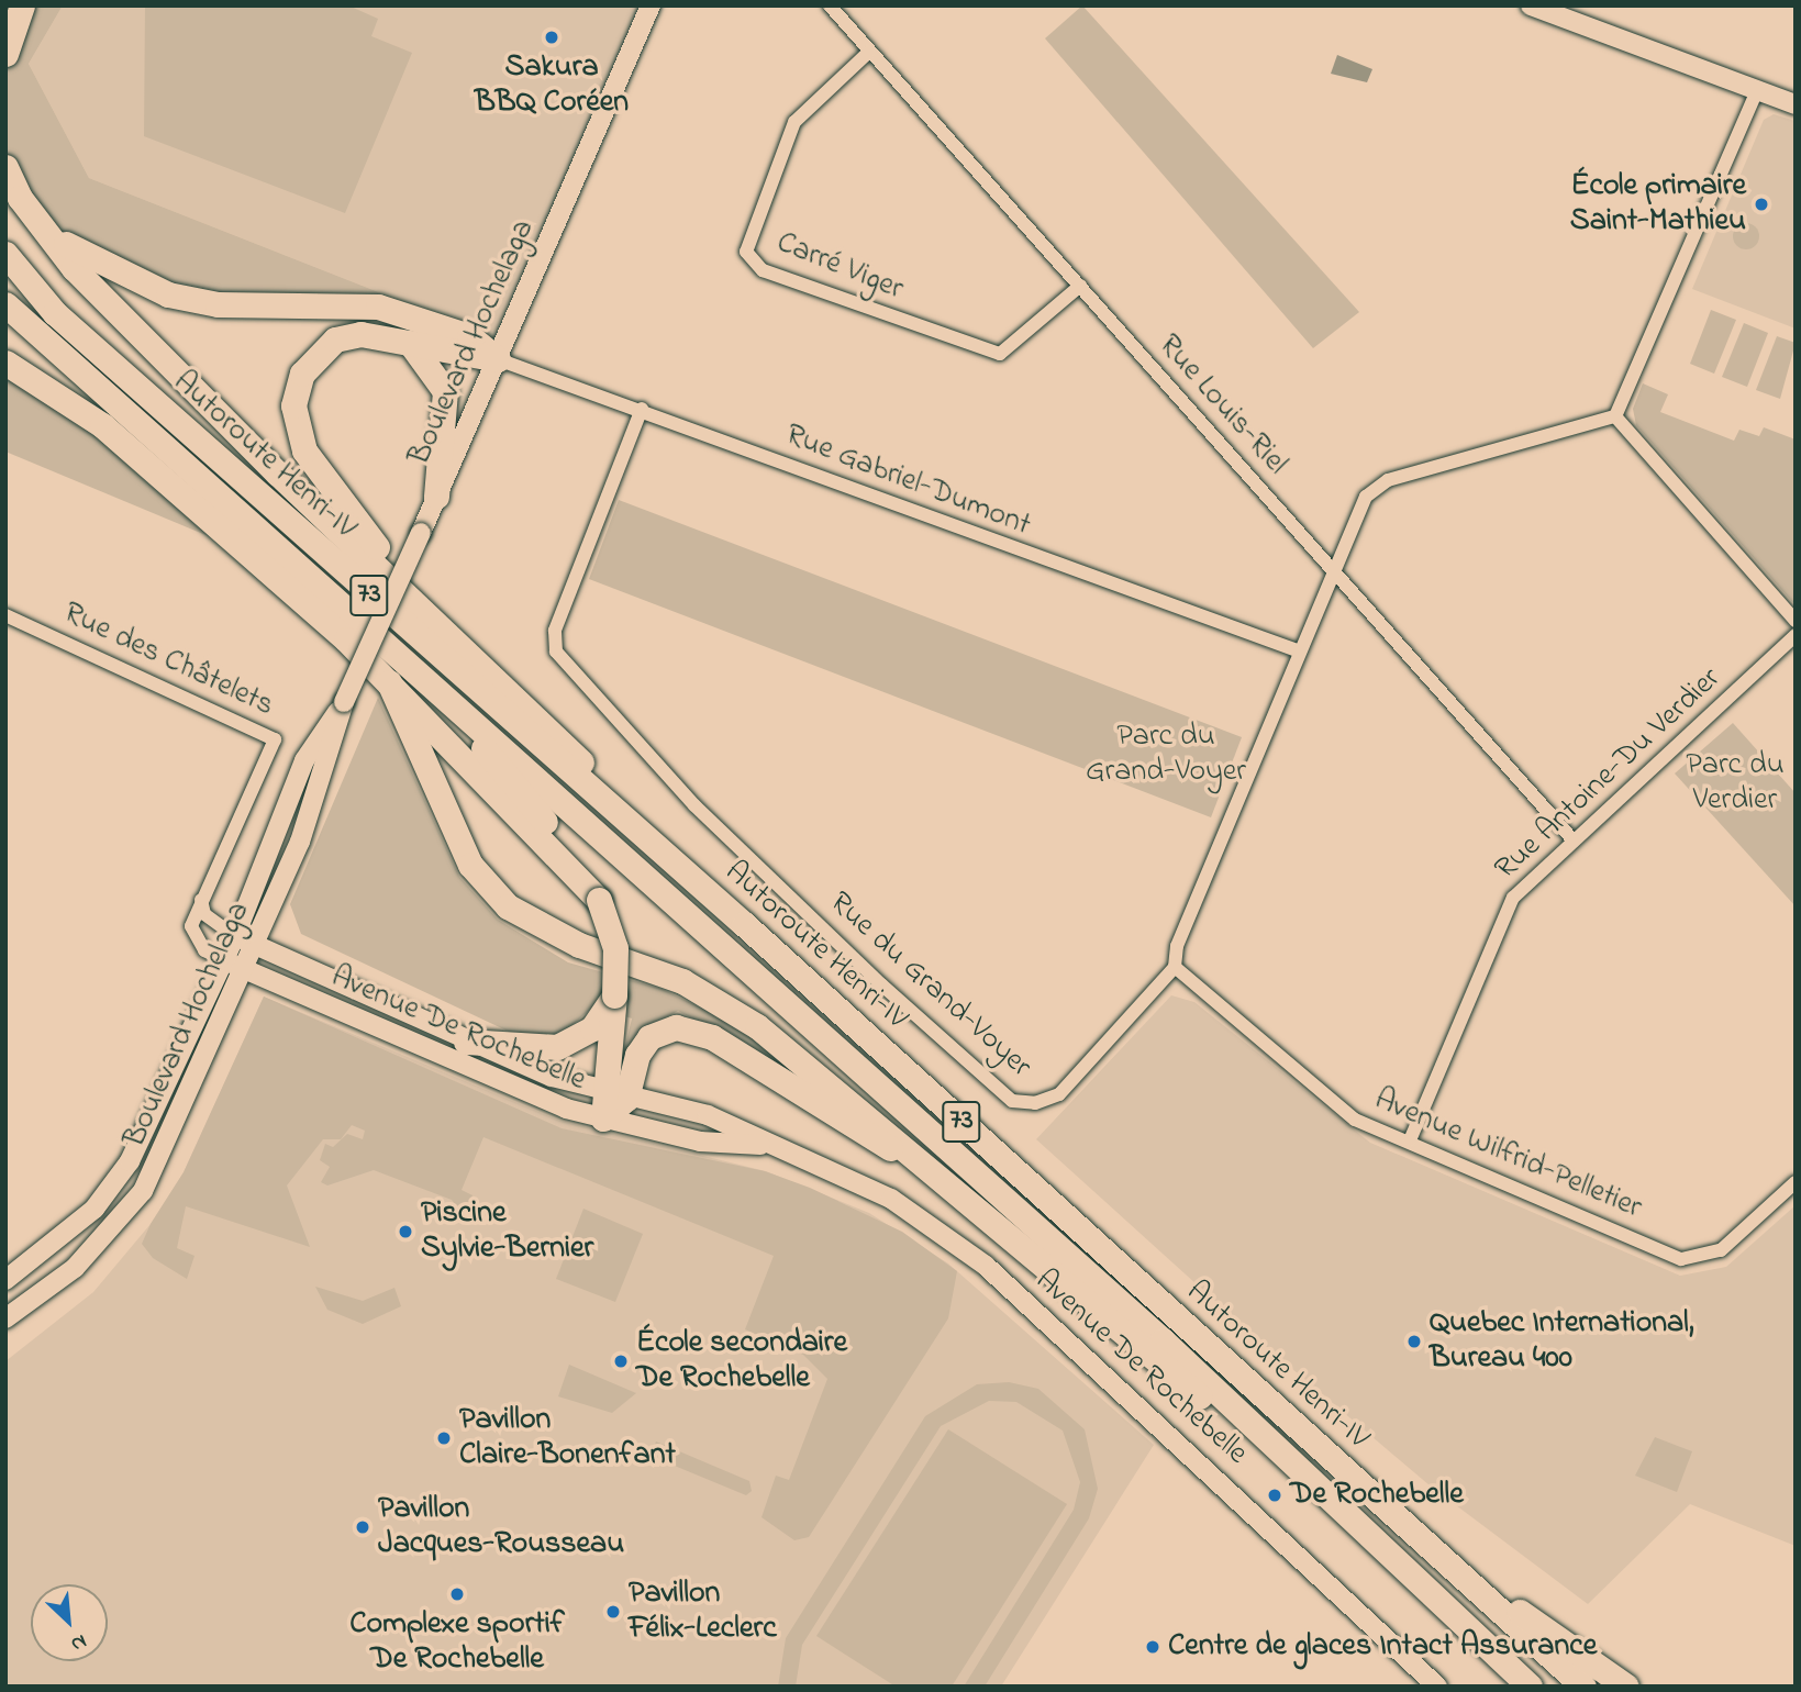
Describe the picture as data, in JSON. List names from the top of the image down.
{
  "streets": {
    "highway": ["Autoroute Henri-IV", "73"],
    "street": [
      "Carré Viger",
      "Boulevard Hochelaga",
      "Rue Louis-Riel",
      "Rue Gabriel-Dumont",
      "Rue des Châtelets",
      "Rue Antoine-Du Verdier",
      "Rue du Grand-Voyer",
      "Avenue De Rochebelle",
      "Avenue Wilfrid-Pelletier"
    ]
  },
  "crossings": [
    ["Carré Viger", "Rue Louis-Riel"],
    ["Boulevard Hochelaga", "Rue Gabriel-Dumont"],
    ["Boulevard Hochelaga", "Rue des Châtelets"],
    ["Boulevard Hochelaga", "Avenue De Rochebelle"],
    ["Rue Louis-Riel", "Rue Antoine-Du Verdier"],
    ["Rue Louis-Riel", "Rue du Grand-Voyer"],
    ["Rue Gabriel-Dumont", "Rue du Grand-Voyer"],
    ["Rue des Châtelets", "Avenue De Rochebelle"],
    ["Rue Antoine-Du Verdier", "Avenue Wilfrid-Pelletier"],
    ["Rue du Grand-Voyer", "Avenue Wilfrid-Pelletier"]
  ],
  "parks": ["Parc du Grand-Voyer", "Parc du Verdier"],
  "places": [
    "Sakura BBQ Coréen",
    "École primaire Saint-Mathieu",
    "Piscine Sylvie-Bernier",
    "Quebec International, Bureau 400",
    "École secondaire De Rochebelle",
    "Pavillon Claire-Bonenfant",
    "De Rochebelle",
    "Pavillon Jacques-Rousseau",
    "Complexe sportif De Rochebelle",
    "Pavillon Félix-Leclerc",
    "Centre de glaces Intact Assurance"
  ],
  "north": "bottom right"
}
